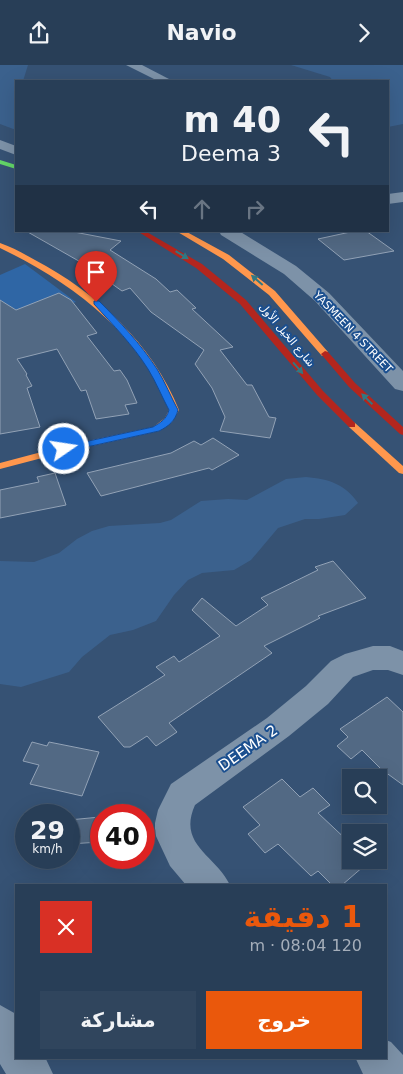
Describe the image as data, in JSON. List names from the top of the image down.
{
  "streets": {
    "main road": ["شارع الخيل الأول"],
    "street": ["YASMEEN 4 STREET", "DEEMA 2"]
  },
  "page": {
    "header": "Navio",
    "turn": ["40 m", "Deema 3"],
    "speed": "29 km/h",
    "limit": "40",
    "heading": ["1 دقيقة", "120 m · 08:04"],
    "buttons": ["خروج", "مشاركة"]
  }
}
